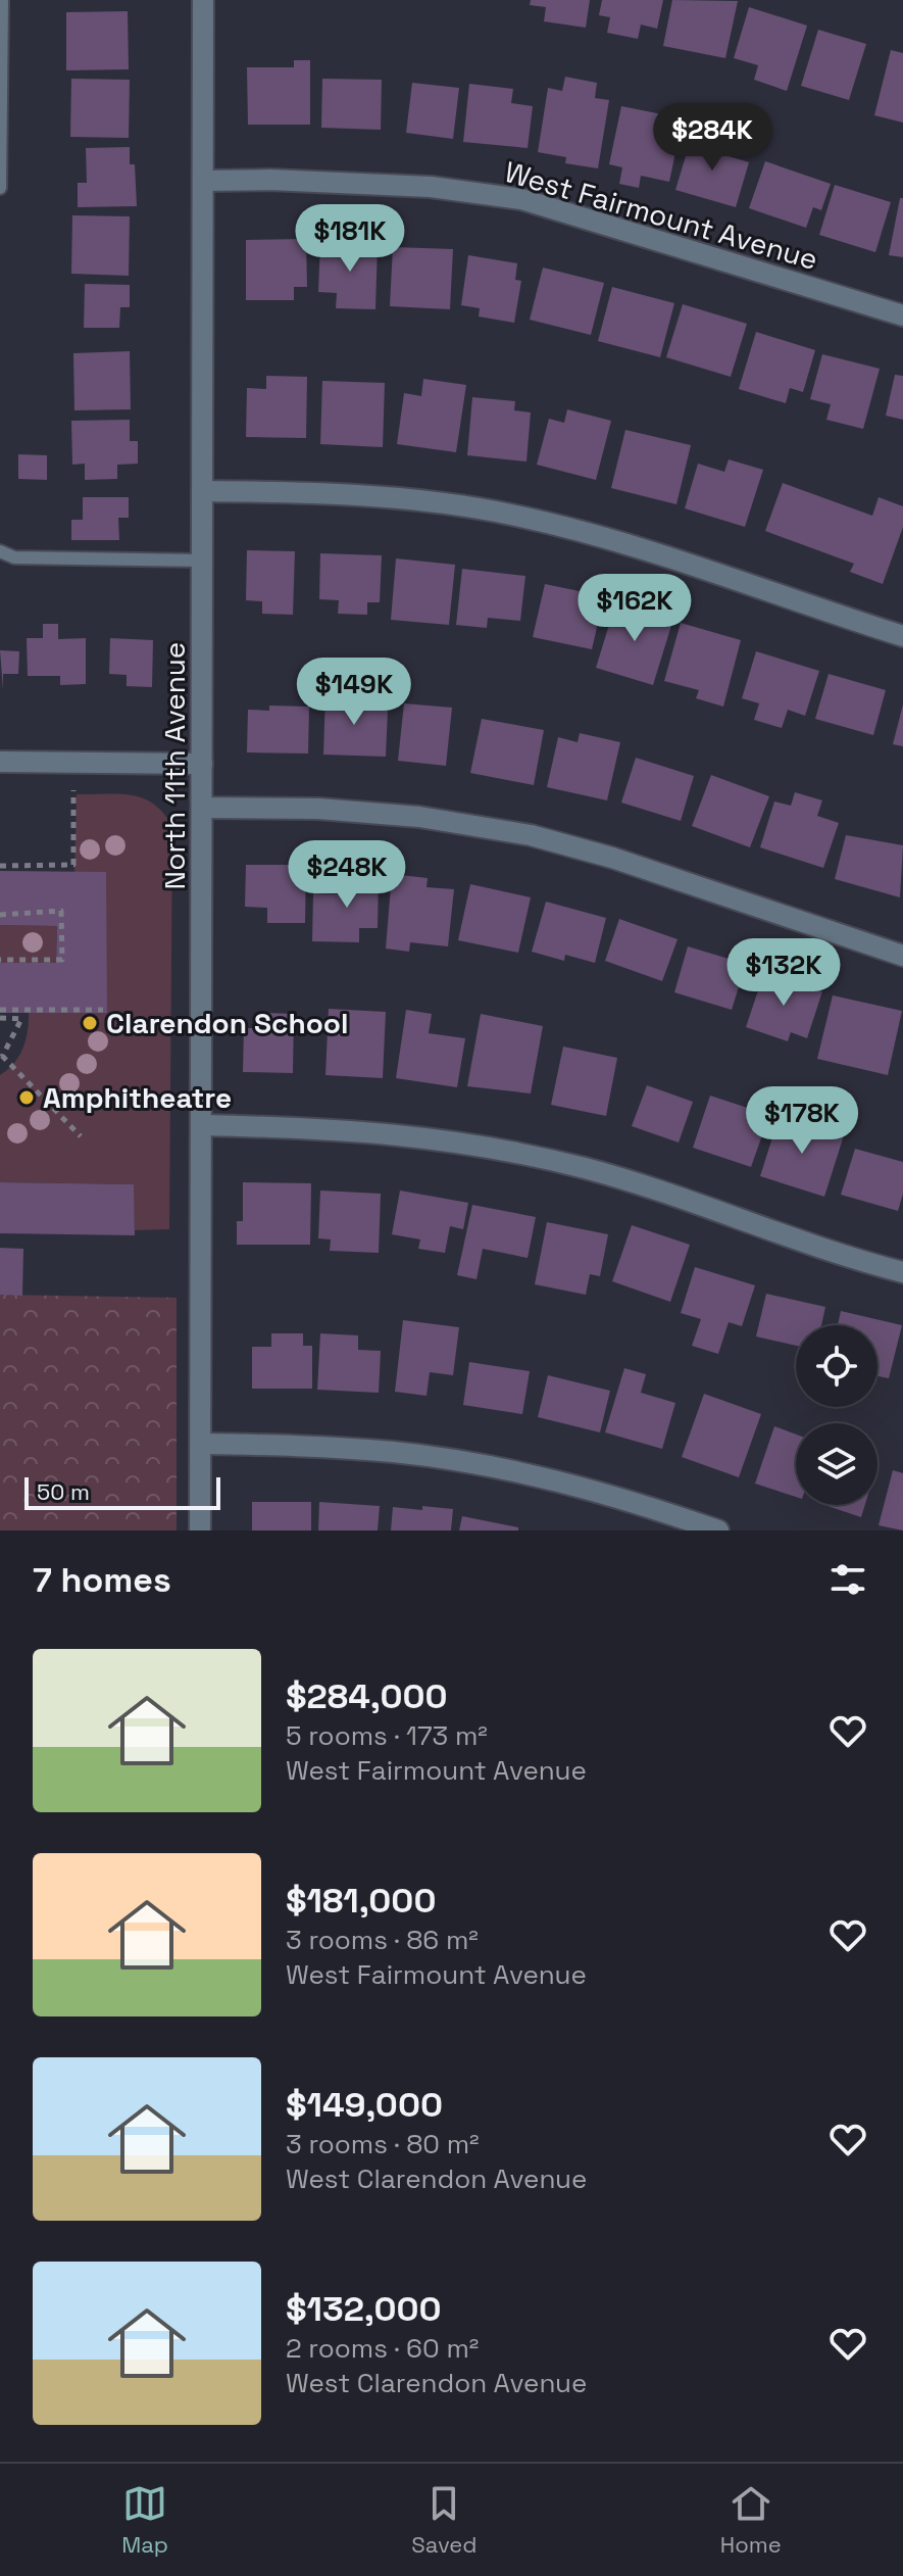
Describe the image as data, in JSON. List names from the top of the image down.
{
  "streets": {
    "street": ["West Fairmount Avenue", "North 11th Avenue"]
  },
  "crossings": [
    ["West Fairmount Avenue", "North 11th Avenue"]
  ],
  "places": ["Clarendon School", "Amphitheatre"],
  "scale_bar": "50 m",
  "page": {
    "price": [
      "$284K",
      "$181K",
      "$162K",
      "$149K",
      "$248K",
      "$132K",
      "$178K"
    ],
    "scale": "50 m",
    "heading": "7 homes",
    "list": [
      {
        "name": "$284,000",
        "note": "5 rooms · 173 m² · West Fairmount Avenue"
      },
      {
        "name": "$181,000",
        "note": "3 rooms · 86 m² · West Fairmount Avenue"
      },
      {
        "name": "$149,000",
        "note": "3 rooms · 80 m² · West Clarendon Avenue"
      },
      {
        "name": "$132,000",
        "note": "2 rooms · 60 m² · West Clarendon Avenue"
      }
    ],
    "tabs": ["Map", "Saved", "Home"]
  }
}
